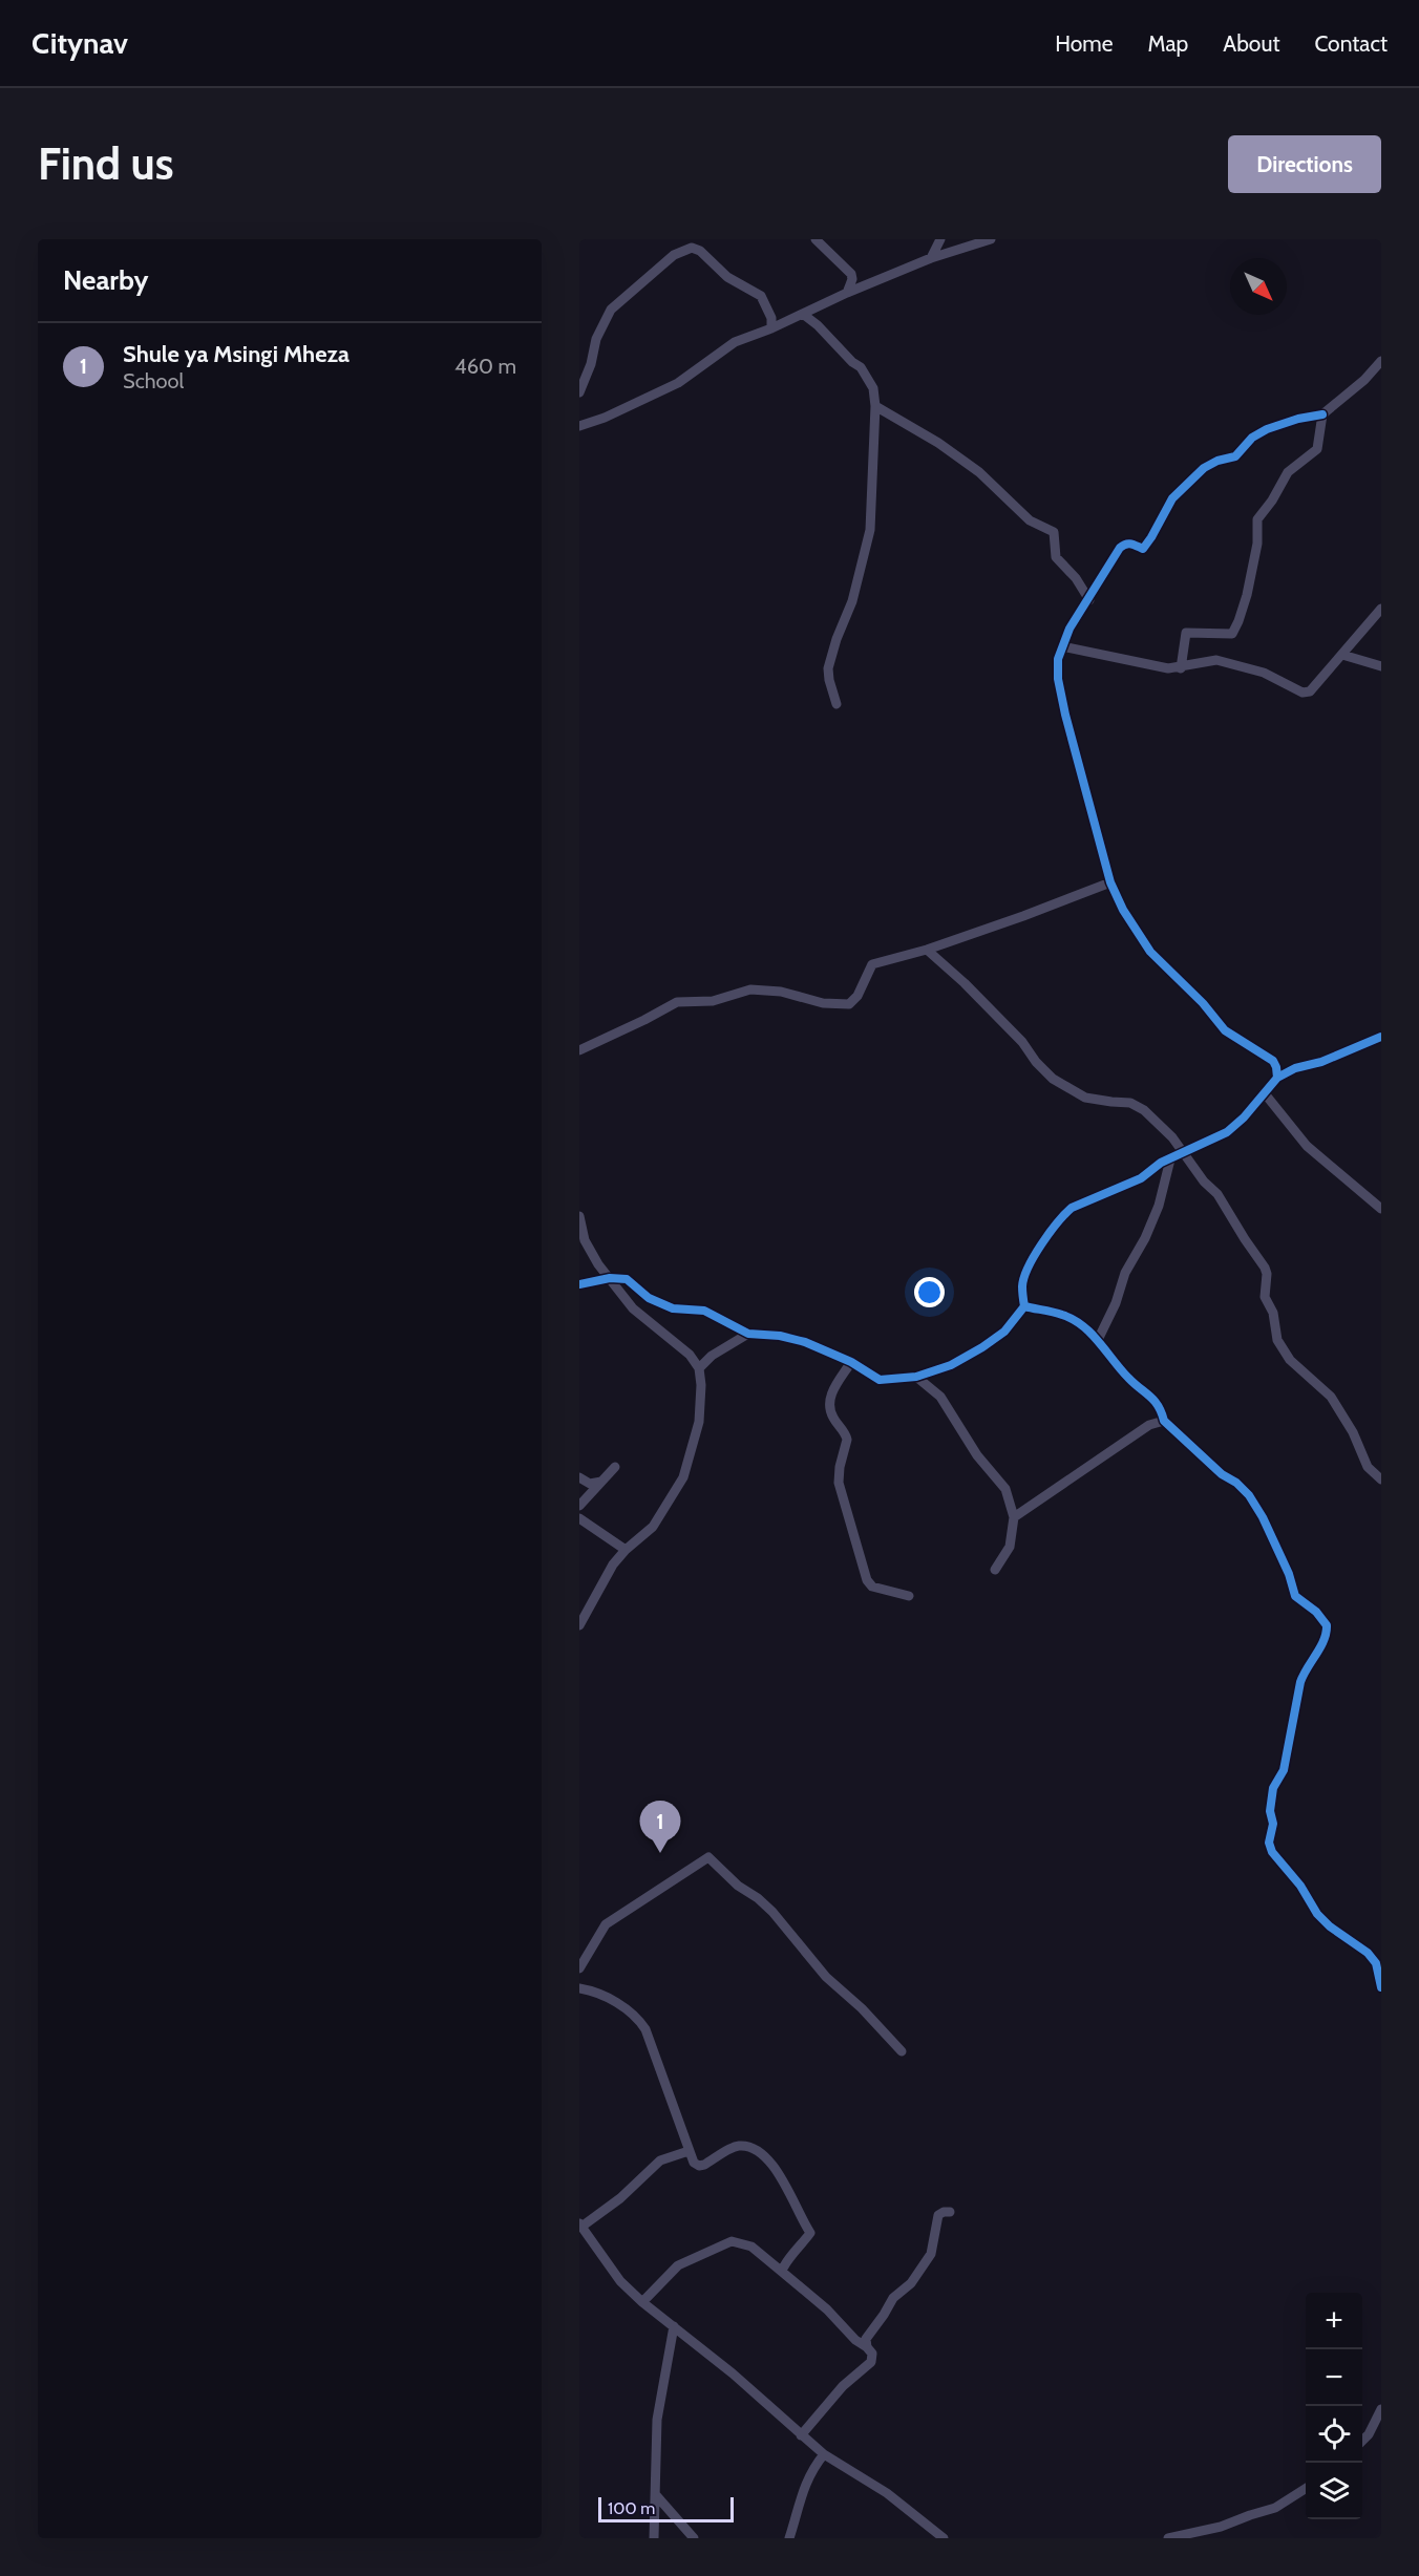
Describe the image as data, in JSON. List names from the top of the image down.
{
  "scale_bar": "100 m",
  "north": "bottom right",
  "page": {
    "header": "Citynav",
    "nav": [
      "Home",
      "Map",
      "About",
      "Contact"
    ],
    "buttons": "Directions",
    "title": "Find us",
    "heading": "Nearby",
    "list": [
      {
        "mark": "1",
        "name": "Shule ya Msingi Mheza",
        "note": "School",
        "value": "460 m"
      }
    ],
    "pins": "1",
    "map_buttons": ["+", "−"],
    "scale": "100 m"
  }
}
